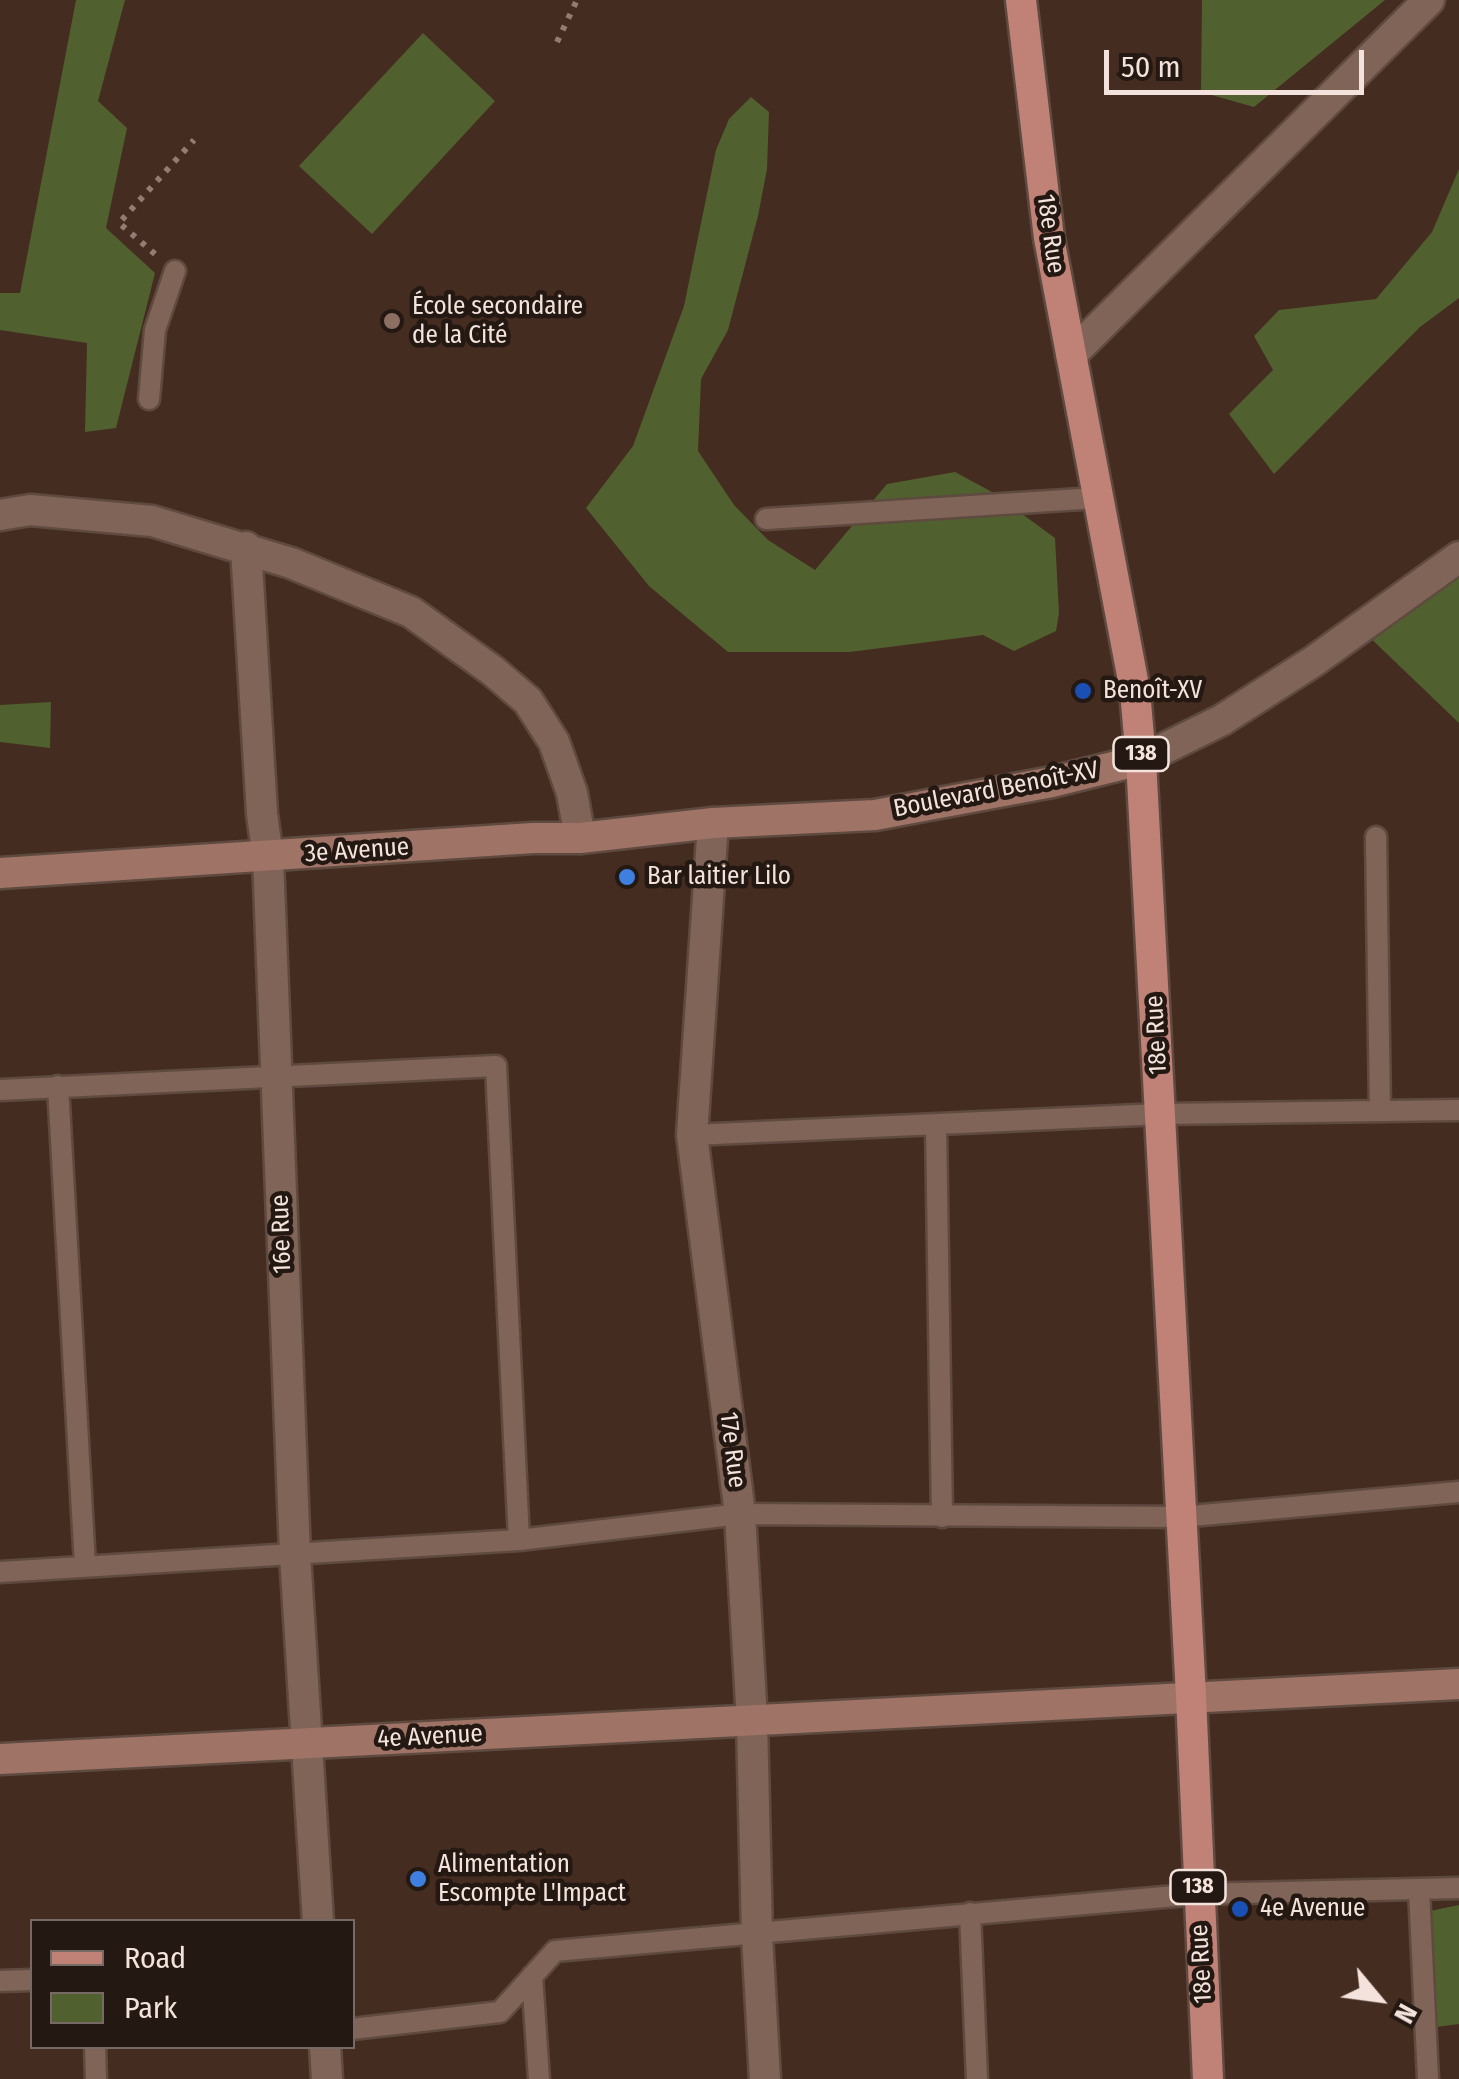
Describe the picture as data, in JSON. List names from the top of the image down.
{
  "streets": {
    "main road": ["18e Rue", "138"],
    "street": [
      "Boulevard Benoît-XV",
      "3e Avenue",
      "16e Rue",
      "17e Rue",
      "4e Avenue"
    ]
  },
  "crossings": [
    ["18e Rue", "Boulevard Benoît-XV"],
    ["18e Rue", "4e Avenue"],
    ["Boulevard Benoît-XV", "3e Avenue"],
    ["Boulevard Benoît-XV", "17e Rue"],
    ["3e Avenue", "16e Rue"],
    ["3e Avenue", "17e Rue"],
    ["16e Rue", "4e Avenue"],
    ["17e Rue", "4e Avenue"]
  ],
  "places": [
    "École secondaire de la Cité",
    "Benoît-XV",
    "Bar laitier Lilo",
    "Alimentation Escompte L'Impact",
    "4e Avenue"
  ],
  "legend": ["Road", "Park"],
  "scale_bar": "50 m",
  "north": "bottom right"
}
